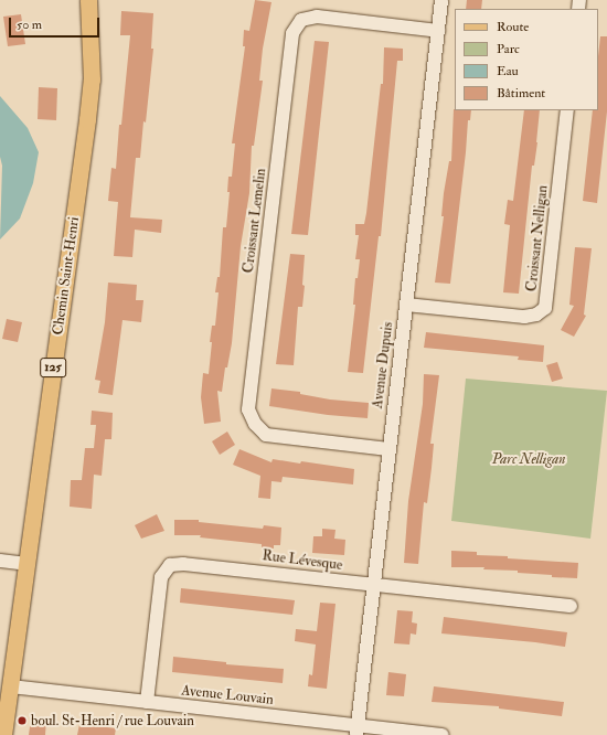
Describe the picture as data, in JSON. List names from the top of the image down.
{
  "streets": {
    "main road": ["Chemin Saint-Henri", "125"],
    "street": [
      "Croissant Lemelin",
      "Croissant Nelligan",
      "Avenue Dupuis",
      "Rue Lévesque",
      "Avenue Louvain"
    ]
  },
  "crossings": [
    ["Croissant Lemelin", "Avenue Dupuis"],
    ["Croissant Nelligan", "Avenue Dupuis"],
    ["Chemin Saint-Henri", "Avenue Louvain"],
    ["Avenue Dupuis", "Rue Lévesque"],
    ["Avenue Dupuis", "Avenue Louvain"],
    ["Rue Lévesque", "Avenue Louvain"]
  ],
  "parks": ["Parc Nelligan"],
  "places": ["boul. St-Henri / rue Louvain"],
  "legend": [
    "Route",
    "Parc",
    "Eau",
    "Bâtiment"
  ],
  "scale_bar": "50 m"
}
